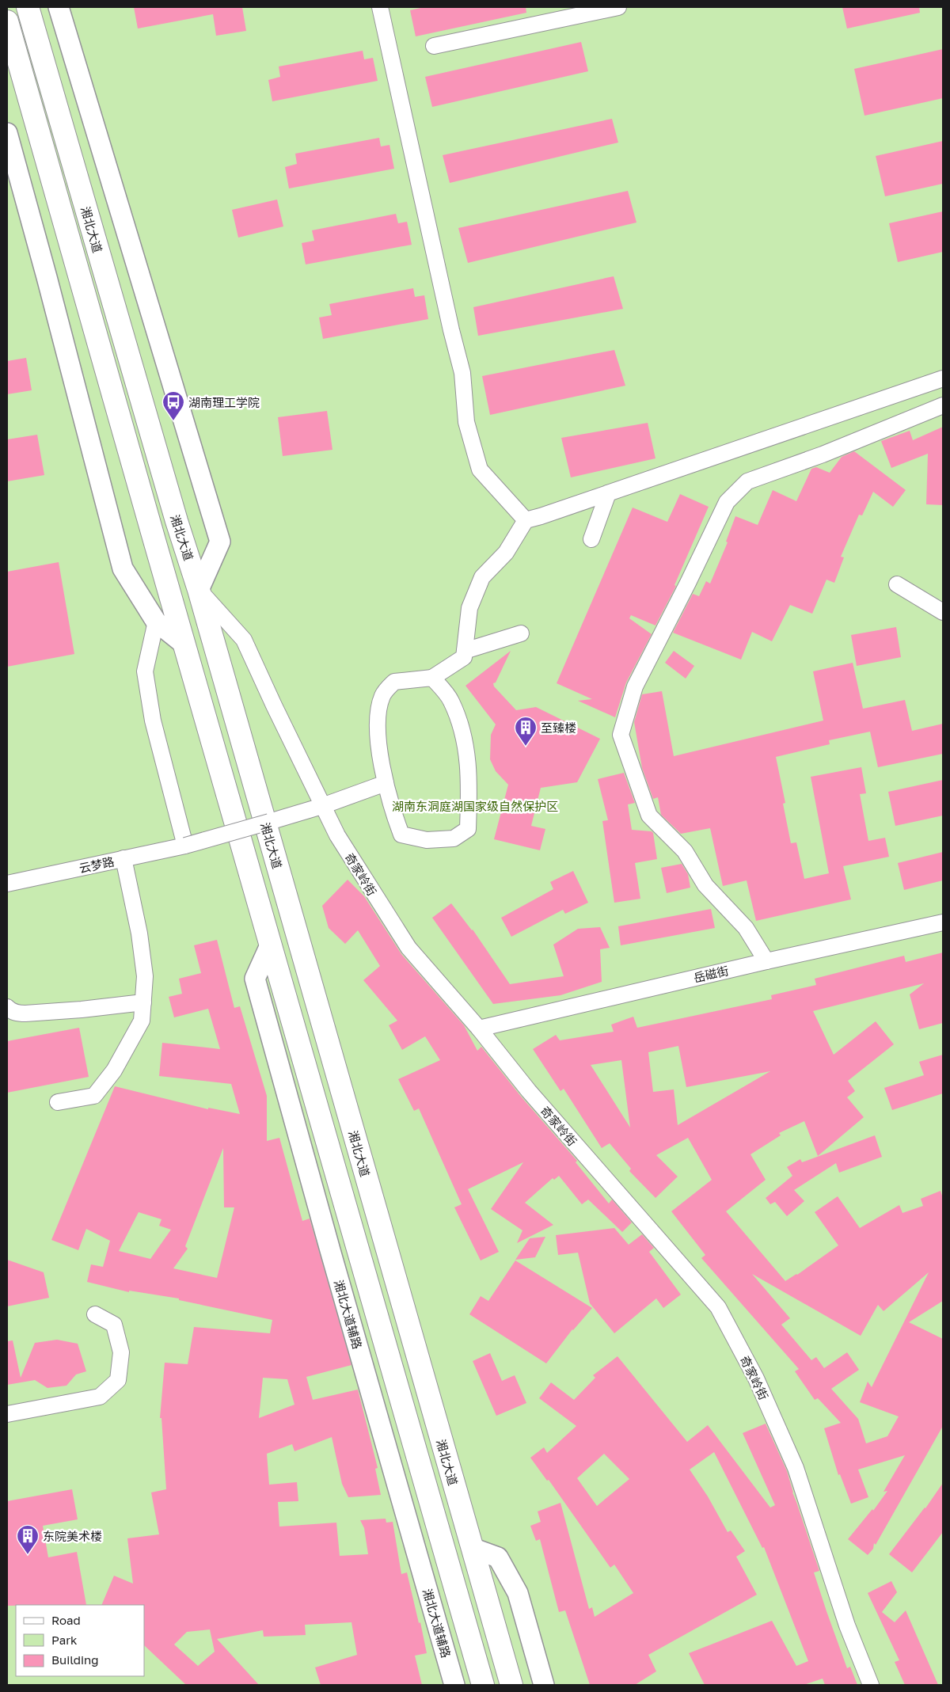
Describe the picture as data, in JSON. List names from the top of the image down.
{
  "streets": {
    "highway": ["湘北大道"],
    "main road": ["湘北大道辅路"],
    "street": ["云梦路", "奇家岭街", "岳磁街"]
  },
  "crossings": [
    ["湘北大道", "奇家岭街"],
    ["湘北大道", "湘北大道辅路"],
    ["云梦路", "奇家岭街"],
    ["奇家岭街", "岳磁街"]
  ],
  "parks": ["湖南东洞庭湖国家级自然保护区"],
  "places": {
    "bus stop": ["湖南理工学院"],
    "building": ["至臻楼", "东院美术楼"]
  },
  "legend": ["Road", "Park", "Building"]
}
